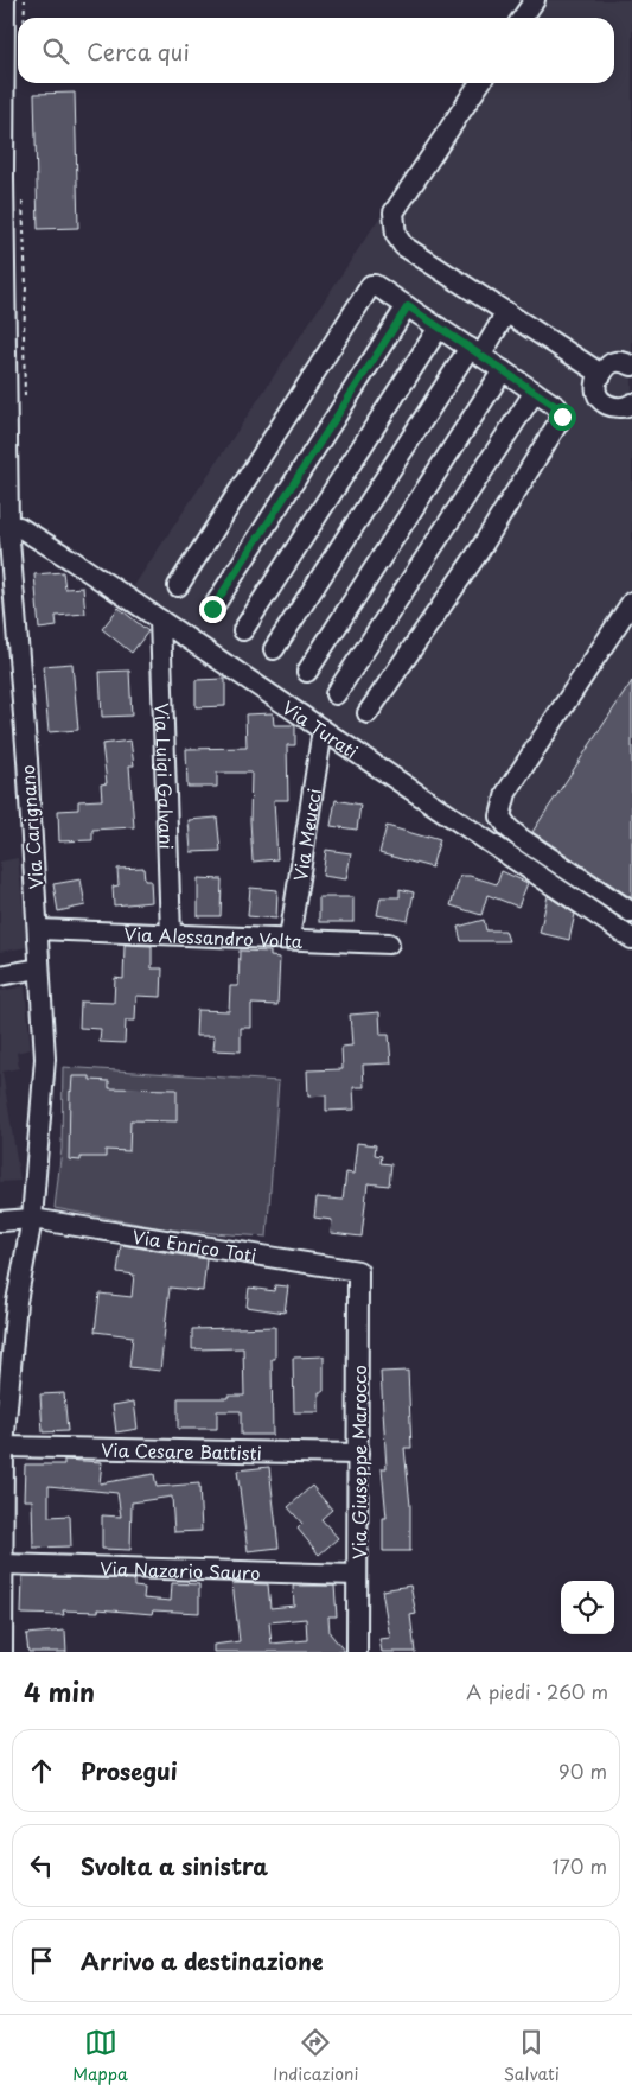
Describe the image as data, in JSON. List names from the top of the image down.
{
  "streets": {
    "street": [
      "Via Turati",
      "Via Luigi Galvani",
      "Via Carignano",
      "Via Meucci",
      "Via Alessandro Volta",
      "Via Enrico Toti",
      "Via Cesare Battisti",
      "Via Giuseppe Marocco",
      "Via Nazario Sauro"
    ]
  },
  "crossings": [
    ["Via Turati", "Via Luigi Galvani"],
    ["Via Turati", "Via Carignano"],
    ["Via Turati", "Via Meucci"],
    ["Via Luigi Galvani", "Via Alessandro Volta"],
    ["Via Carignano", "Via Alessandro Volta"],
    ["Via Carignano", "Via Enrico Toti"],
    ["Via Carignano", "Via Cesare Battisti"],
    ["Via Carignano", "Via Nazario Sauro"],
    ["Via Meucci", "Via Alessandro Volta"],
    ["Via Enrico Toti", "Via Giuseppe Marocco"],
    ["Via Cesare Battisti", "Via Giuseppe Marocco"],
    ["Via Giuseppe Marocco", "Via Nazario Sauro"]
  ],
  "page": {
    "search": "Cerca qui",
    "heading": ["4 min", "A piedi · 260 m"],
    "list": [
      ["Prosegui", "90 m"],
      ["Svolta a sinistra", "170 m"],
      "Arrivo a destinazione"
    ],
    "nav": ["Mappa", "Indicazioni", "Salvati"]
  }
}
